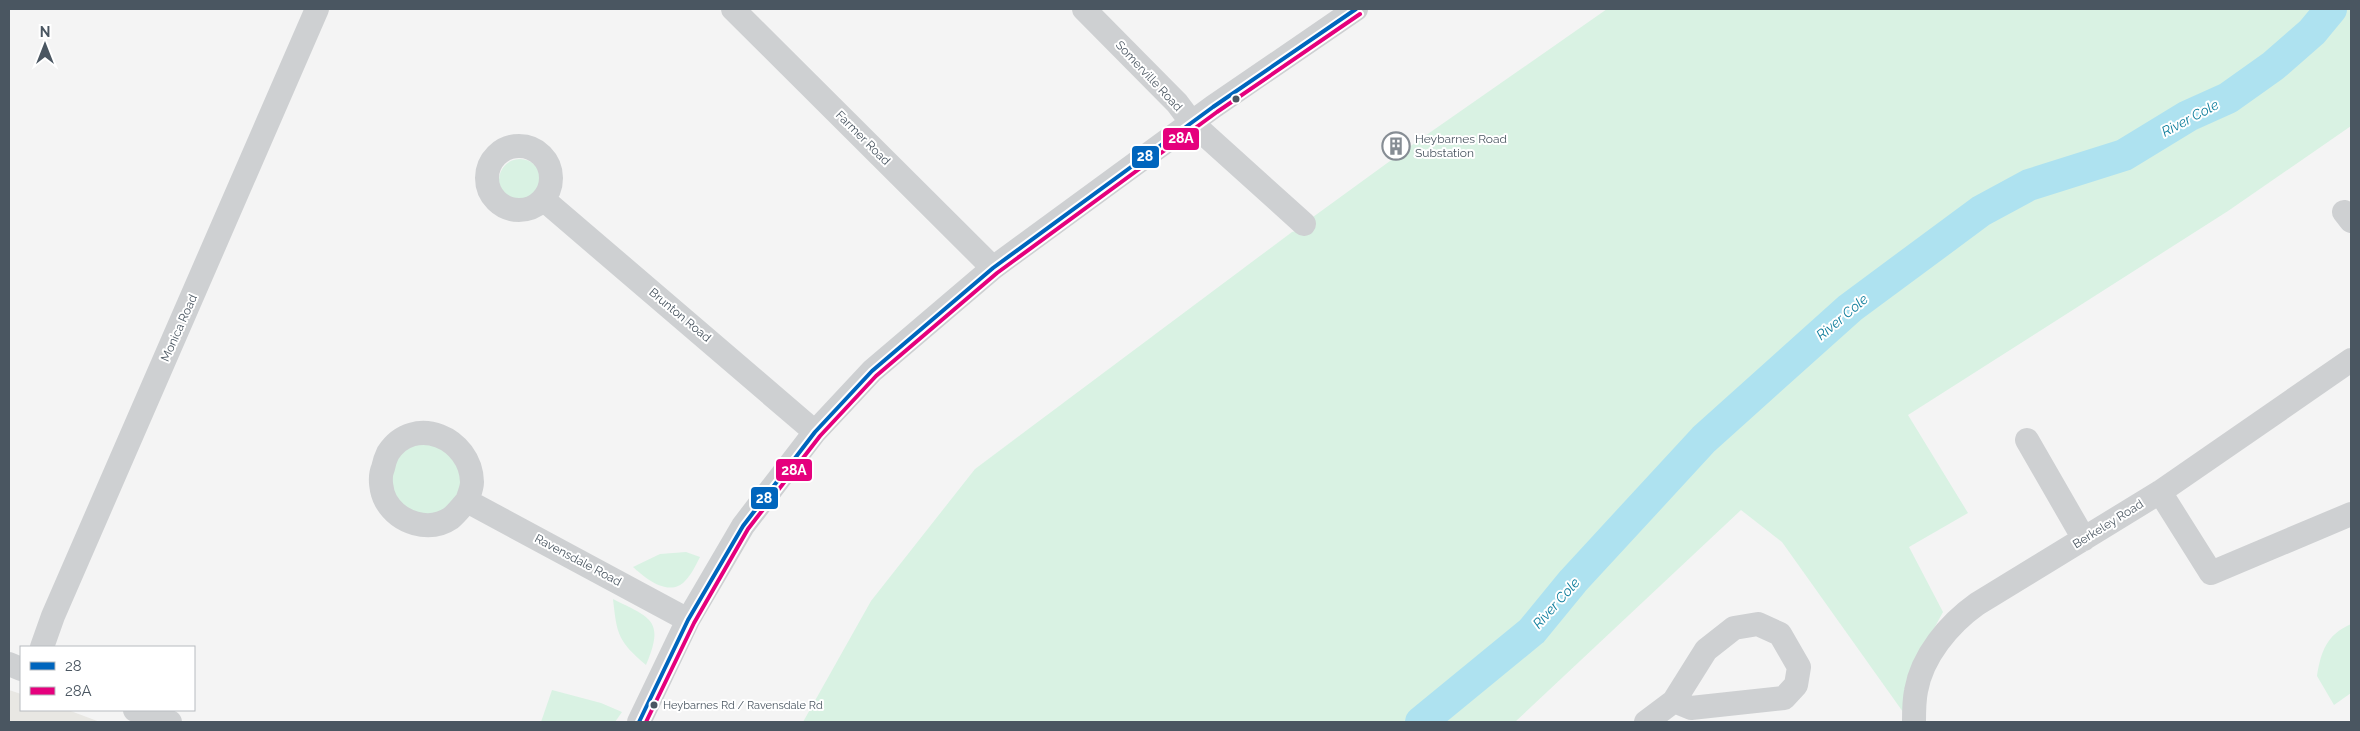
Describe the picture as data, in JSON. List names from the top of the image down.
{
  "streets": {
    "street": [
      "Somerville Road",
      "Farmer Road",
      "Brunton Road",
      "Monica Road",
      "Berkeley Road",
      "Ravensdale Road"
    ]
  },
  "water": ["River Cole"],
  "places": {
    "building": ["Heybarnes Road Substation"],
    "other": ["Heybarnes Rd / Ravensdale Rd"]
  },
  "lines": ["transit line 28", "transit line 28A"],
  "legend": ["28", "28A"],
  "north": "top"
}
